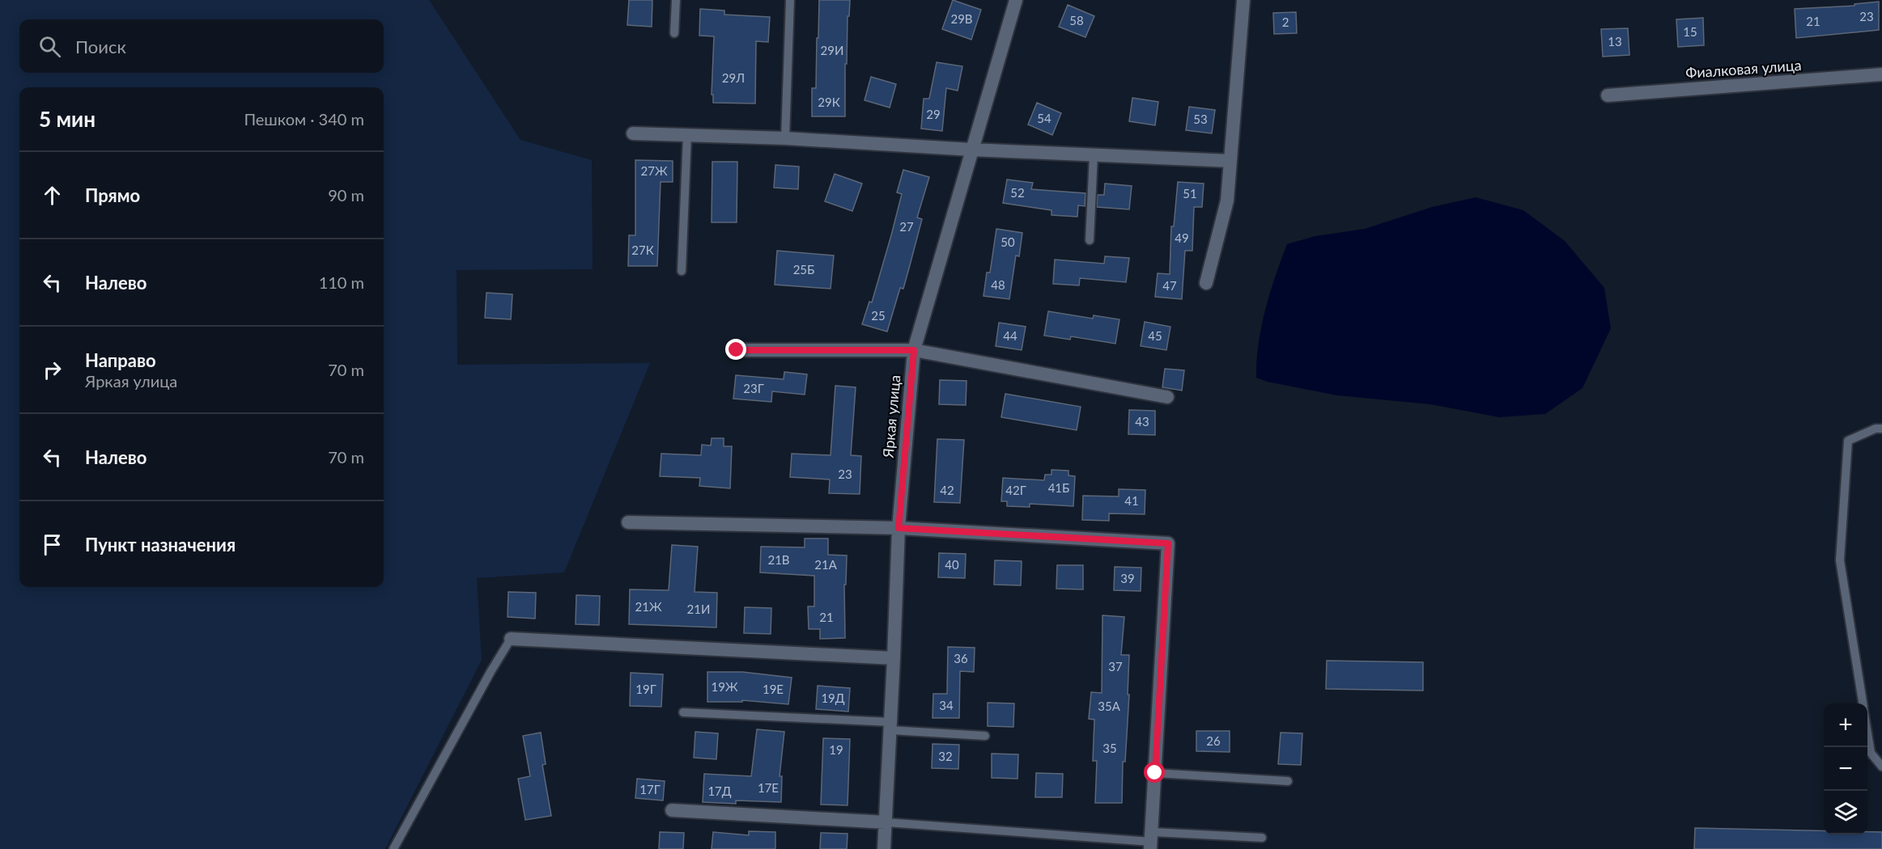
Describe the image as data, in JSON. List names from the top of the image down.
{
  "streets": {
    "street": ["Фиалковая улица", "Яркая улица"]
  },
  "house_numbers": [
    "23",
    "29В",
    "58",
    "21",
    "2",
    "15",
    "13",
    "29И",
    "29Л",
    "29К",
    "29",
    "54",
    "53",
    "27Ж",
    "52",
    "51",
    "27",
    "49",
    "50",
    "27К",
    "25Б",
    "48",
    "47",
    "25",
    "44",
    "45",
    "23Г",
    "43",
    "23",
    "41Б",
    "42",
    "42Г",
    "41",
    "21В",
    "21А",
    "40",
    "39",
    "21Ж",
    "21И",
    "21",
    "36",
    "37",
    "19Ж",
    "19Г",
    "19E",
    "19Д",
    "34",
    "35А",
    "26",
    "35",
    "19",
    "32",
    "17Е",
    "17Г",
    "17Д"
  ],
  "page": {
    "search": "Поиск",
    "heading": ["5 мин", "Пешком · 340 m"],
    "list": [
      ["Прямо", "90 m"],
      ["Налево", "110 m"],
      ["Направо", "Яркая улица", "70 m"],
      ["Налево", "70 m"],
      "Пункт назначения"
    ],
    "map_buttons": ["+", "−"]
  }
}
